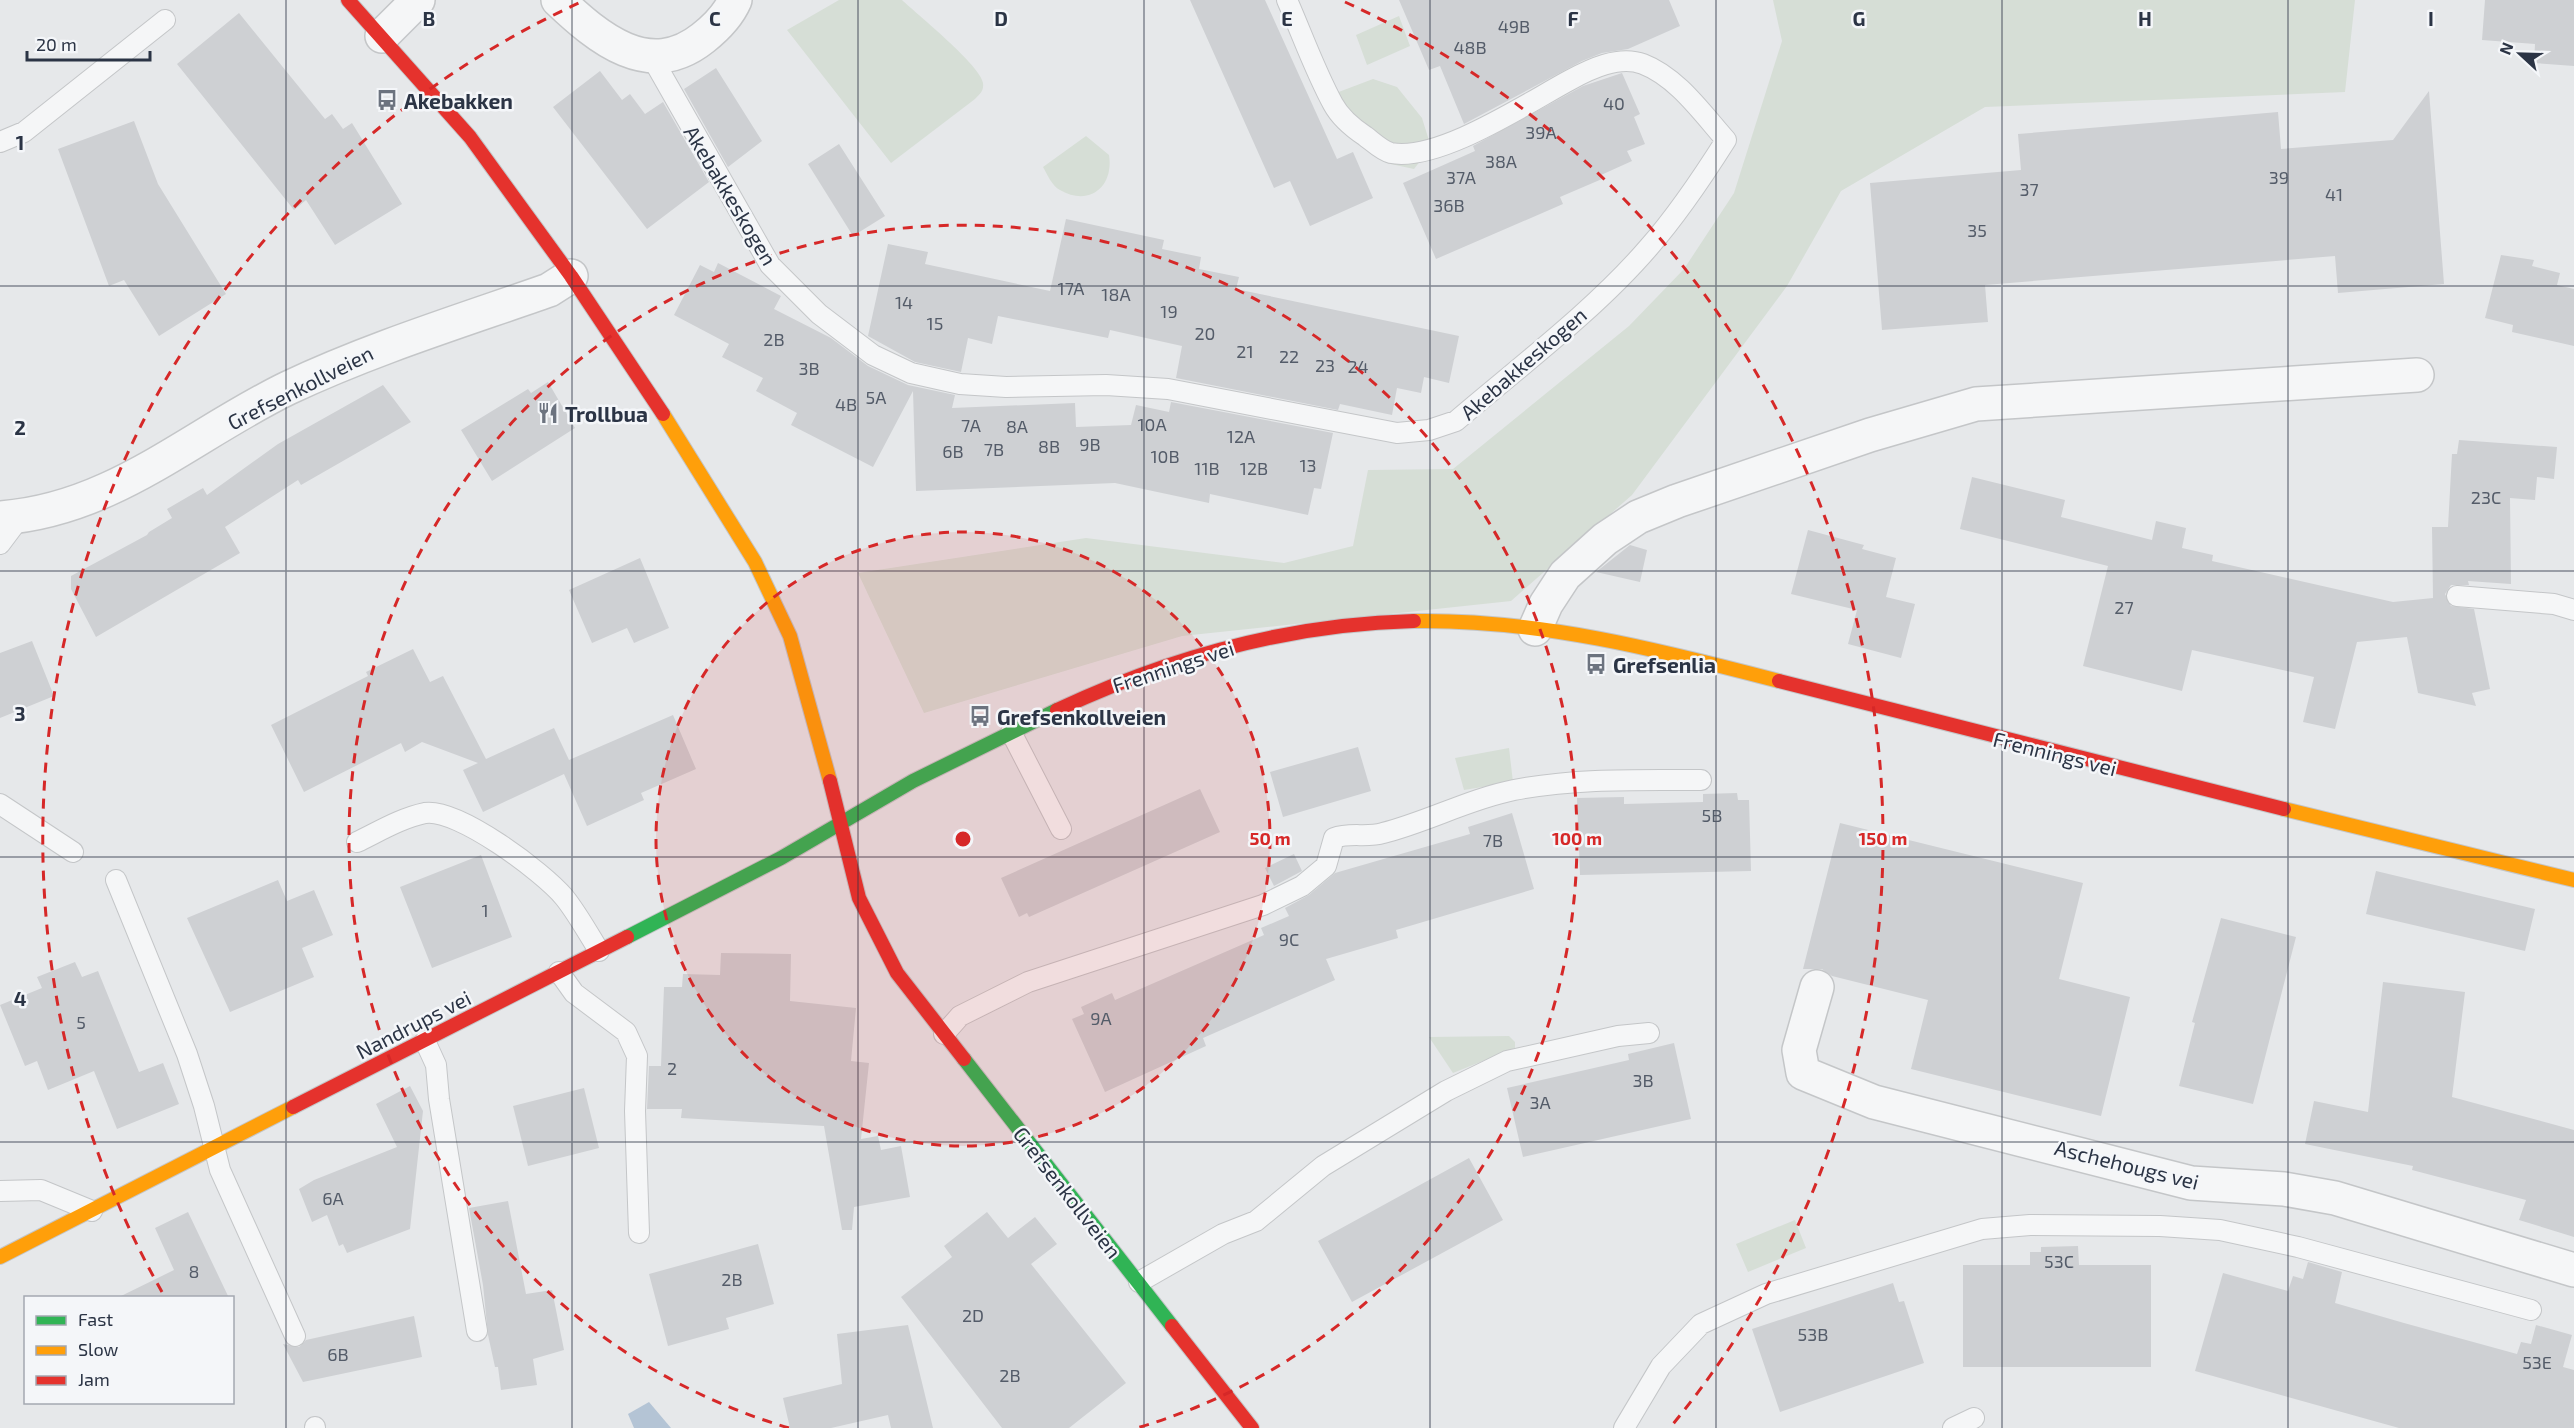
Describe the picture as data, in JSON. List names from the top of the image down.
{
  "streets": {
    "street": [
      "Grefsenkollveien",
      "Frennings vei",
      "Nandrups vei",
      "Aschehougs vei"
    ],
    "lane": ["Akebakkeskogen"]
  },
  "crossings": [
    ["Grefsenkollveien", "Frennings vei"],
    ["Grefsenkollveien", "Nandrups vei"],
    ["Frennings vei", "Nandrups vei"]
  ],
  "places": {
    "bus stop": ["Akebakken", "Grefsenlia", "Grefsenkollveien"],
    "restaurant": ["Trollbua"]
  },
  "house_numbers": [
    "49B",
    "48B",
    "40",
    "39A",
    "38A",
    "37A",
    "39",
    "37",
    "41",
    "36B",
    "35",
    "17A",
    "18A",
    "14",
    "19",
    "15",
    "20",
    "2B",
    "21",
    "22",
    "23",
    "24",
    "3B",
    "5A",
    "4B",
    "10A",
    "7A",
    "8A",
    "12A",
    "9B",
    "8B",
    "7B",
    "6B",
    "10B",
    "13",
    "11B",
    "12B",
    "23C",
    "27",
    "5B",
    "7B",
    "1",
    "9C",
    "9A",
    "5",
    "2",
    "3B",
    "3A",
    "6A",
    "53C",
    "8",
    "2B",
    "2D",
    "53B",
    "6B",
    "53E",
    "2B"
  ],
  "legend": ["Fast", "Slow", "Jam"],
  "scale_bar": "20 m",
  "north": "left",
  "grid": {
    "columns": [
      "B",
      "C",
      "D",
      "E",
      "F",
      "G",
      "H",
      "I"
    ],
    "rows": [
      "1",
      "2",
      "3",
      "4"
    ]
  },
  "rings": ["50 m", "100 m", "150 m"]
}
